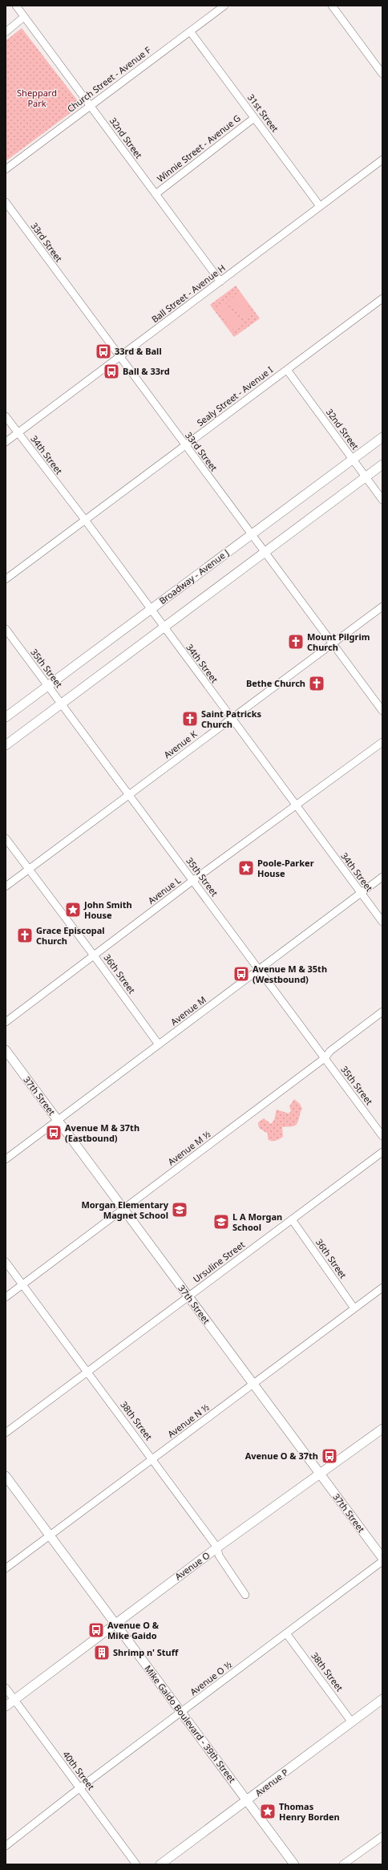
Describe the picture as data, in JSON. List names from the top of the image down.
{
  "streets": {
    "main road": [
      "Broadway - Avenue J",
      "37th Street",
      "Avenue O",
      "Mike Gaido Boulevard - 39th Street",
      "Avenue P"
    ],
    "street": [
      "Church Street - Avenue F",
      "31st Street",
      "32nd Street",
      "Winnie Street - Avenue G",
      "33rd Street",
      "Ball Street - Avenue H",
      "Sealy Street - Avenue I",
      "34th Street",
      "35th Street",
      "Avenue K",
      "Avenue L",
      "36th Street",
      "Avenue M",
      "Avenue M ½",
      "Ursuline Street",
      "38th Street",
      "Avenue N ½",
      "Avenue O ½",
      "40th Street"
    ]
  },
  "crossings": [
    ["Church Street - Avenue F", "31st Street"],
    ["Church Street - Avenue F", "32nd Street"],
    ["31st Street", "Winnie Street - Avenue G"],
    ["31st Street", "Ball Street - Avenue H"],
    ["32nd Street", "Winnie Street - Avenue G"],
    ["32nd Street", "Ball Street - Avenue H"],
    ["32nd Street", "Sealy Street - Avenue I"],
    ["32nd Street", "Broadway - Avenue J"],
    ["33rd Street", "Ball Street - Avenue H"],
    ["33rd Street", "Sealy Street - Avenue I"],
    ["33rd Street", "Broadway - Avenue J"],
    ["33rd Street", "Avenue K"],
    ["Ball Street - Avenue H", "34th Street"],
    ["Sealy Street - Avenue I", "34th Street"],
    ["34th Street", "Broadway - Avenue J"],
    ["34th Street", "Avenue K"],
    ["34th Street", "Avenue L"],
    ["34th Street", "Avenue M"],
    ["Broadway - Avenue J", "35th Street"],
    ["35th Street", "Avenue K"],
    ["35th Street", "Avenue L"],
    ["35th Street", "Avenue M"],
    ["35th Street", "Avenue M ½"],
    ["Avenue K", "36th Street"],
    ["Avenue L", "36th Street"],
    ["36th Street", "Avenue M"],
    ["36th Street", "Ursuline Street"],
    ["36th Street", "Avenue N ½"],
    ["Avenue M", "37th Street"],
    ["37th Street", "Avenue M ½"],
    ["37th Street", "Ursuline Street"],
    ["37th Street", "Avenue N ½"],
    ["37th Street", "Avenue O"],
    ["Avenue M ½", "38th Street"],
    ["Ursuline Street", "38th Street"],
    ["38th Street", "Avenue N ½"],
    ["38th Street", "Avenue O"],
    ["38th Street", "Avenue O ½"],
    ["38th Street", "Avenue P"],
    ["Avenue N ½", "Mike Gaido Boulevard - 39th Street"],
    ["Avenue O", "Mike Gaido Boulevard - 39th Street"],
    ["Avenue O", "40th Street"],
    ["Avenue O ½", "Mike Gaido Boulevard - 39th Street"],
    ["Avenue O ½", "40th Street"],
    ["Mike Gaido Boulevard - 39th Street", "Avenue P"]
  ],
  "parks": ["Sheppard Park"],
  "places": {
    "bus stop": [
      "33rd & Ball",
      "Ball & 33rd",
      "Avenue M & 35th (Westbound)",
      "Avenue M & 37th (Eastbound)",
      "Avenue O & 37th",
      "Avenue O & Mike Gaido"
    ],
    "church": [
      "Mount Pilgrim Church",
      "Bethe Church",
      "Saint Patricks Church",
      "Grace Episcopal Church"
    ],
    "place": ["Poole-Parker House", "John Smith House", "Thomas Henry Borden"],
    "school or university": ["Morgan Elementary Magnet School", "L A Morgan School"],
    "building": ["Shrimp n' Stuff"]
  }
}
